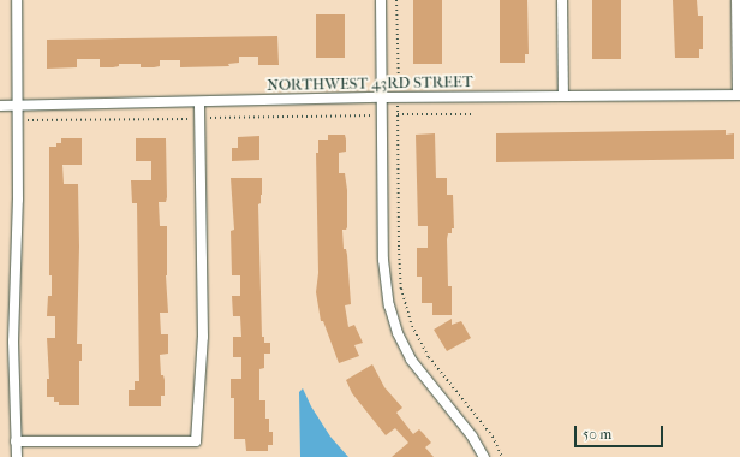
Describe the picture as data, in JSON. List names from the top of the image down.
{
  "streets": {
    "street": ["NORTHWEST 43RD STREET"]
  },
  "scale_bar": "50 m"
}
